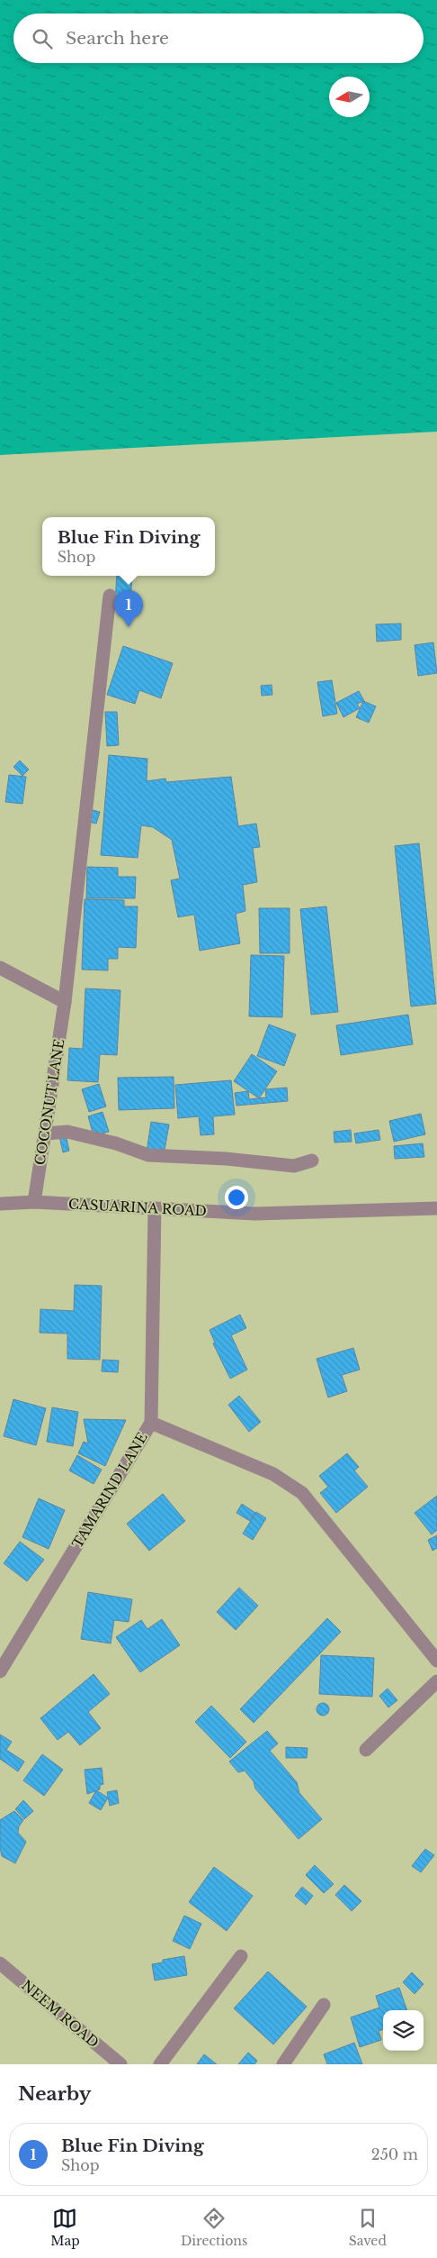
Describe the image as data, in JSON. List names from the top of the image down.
{
  "streets": {
    "street": [
      "COCONUT LANE",
      "CASUARINA ROAD",
      "TAMARIND LANE",
      "NEEM ROAD"
    ]
  },
  "crossings": [
    ["COCONUT LANE", "CASUARINA ROAD"],
    ["CASUARINA ROAD", "TAMARIND LANE"]
  ],
  "north": "left",
  "page": {
    "search": "Search here",
    "popup": ["Blue Fin Diving", "Shop"],
    "pins": "1",
    "heading": "Nearby",
    "list": [
      {
        "mark": "1",
        "name": "Blue Fin Diving",
        "note": "Shop",
        "value": "250 m"
      }
    ],
    "nav": ["Map", "Directions", "Saved"]
  }
}
